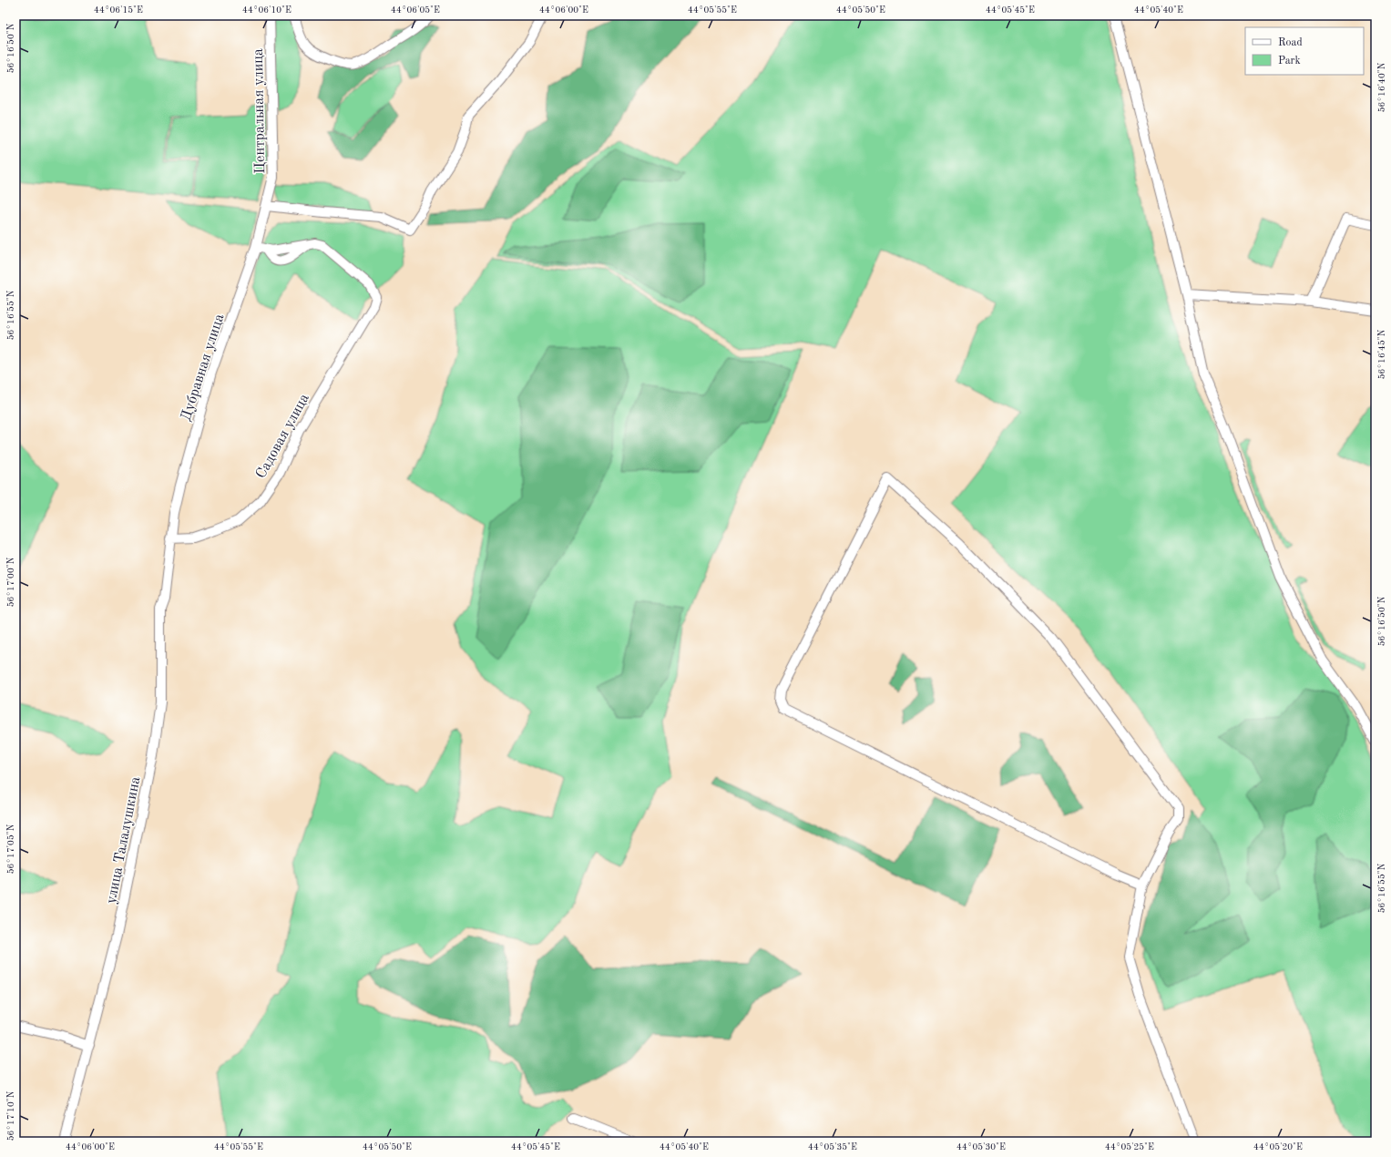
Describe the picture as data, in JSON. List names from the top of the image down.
{
  "streets": {
    "street": [
      "Центральная улица",
      "Дубравная улица",
      "Садовая улица",
      "улица Талалушкина"
    ]
  },
  "crossings": [
    ["Центральная улица", "Дубравная улица"],
    ["Дубравная улица", "Садовая улица"],
    ["Дубравная улица", "улица Талалушкина"],
    ["Садовая улица", "улица Талалушкина"]
  ],
  "legend": ["Road", "Park"],
  "coordinates": [
    "44°06'15\"E",
    "44°06'10\"E",
    "44°06'05\"E",
    "44°06'00\"E",
    "44°05'55\"E",
    "44°05'50\"E",
    "44°05'45\"E",
    "44°05'40\"E",
    "56°16'50\"N",
    "56°16'40\"N",
    "56°16'55\"N",
    "56°16'45\"N",
    "56°17'00\"N",
    "56°17'05\"N",
    "56°17'10\"N",
    "44°05'35\"E",
    "44°05'30\"E",
    "44°05'25\"E",
    "44°05'20\"E"
  ]
}
